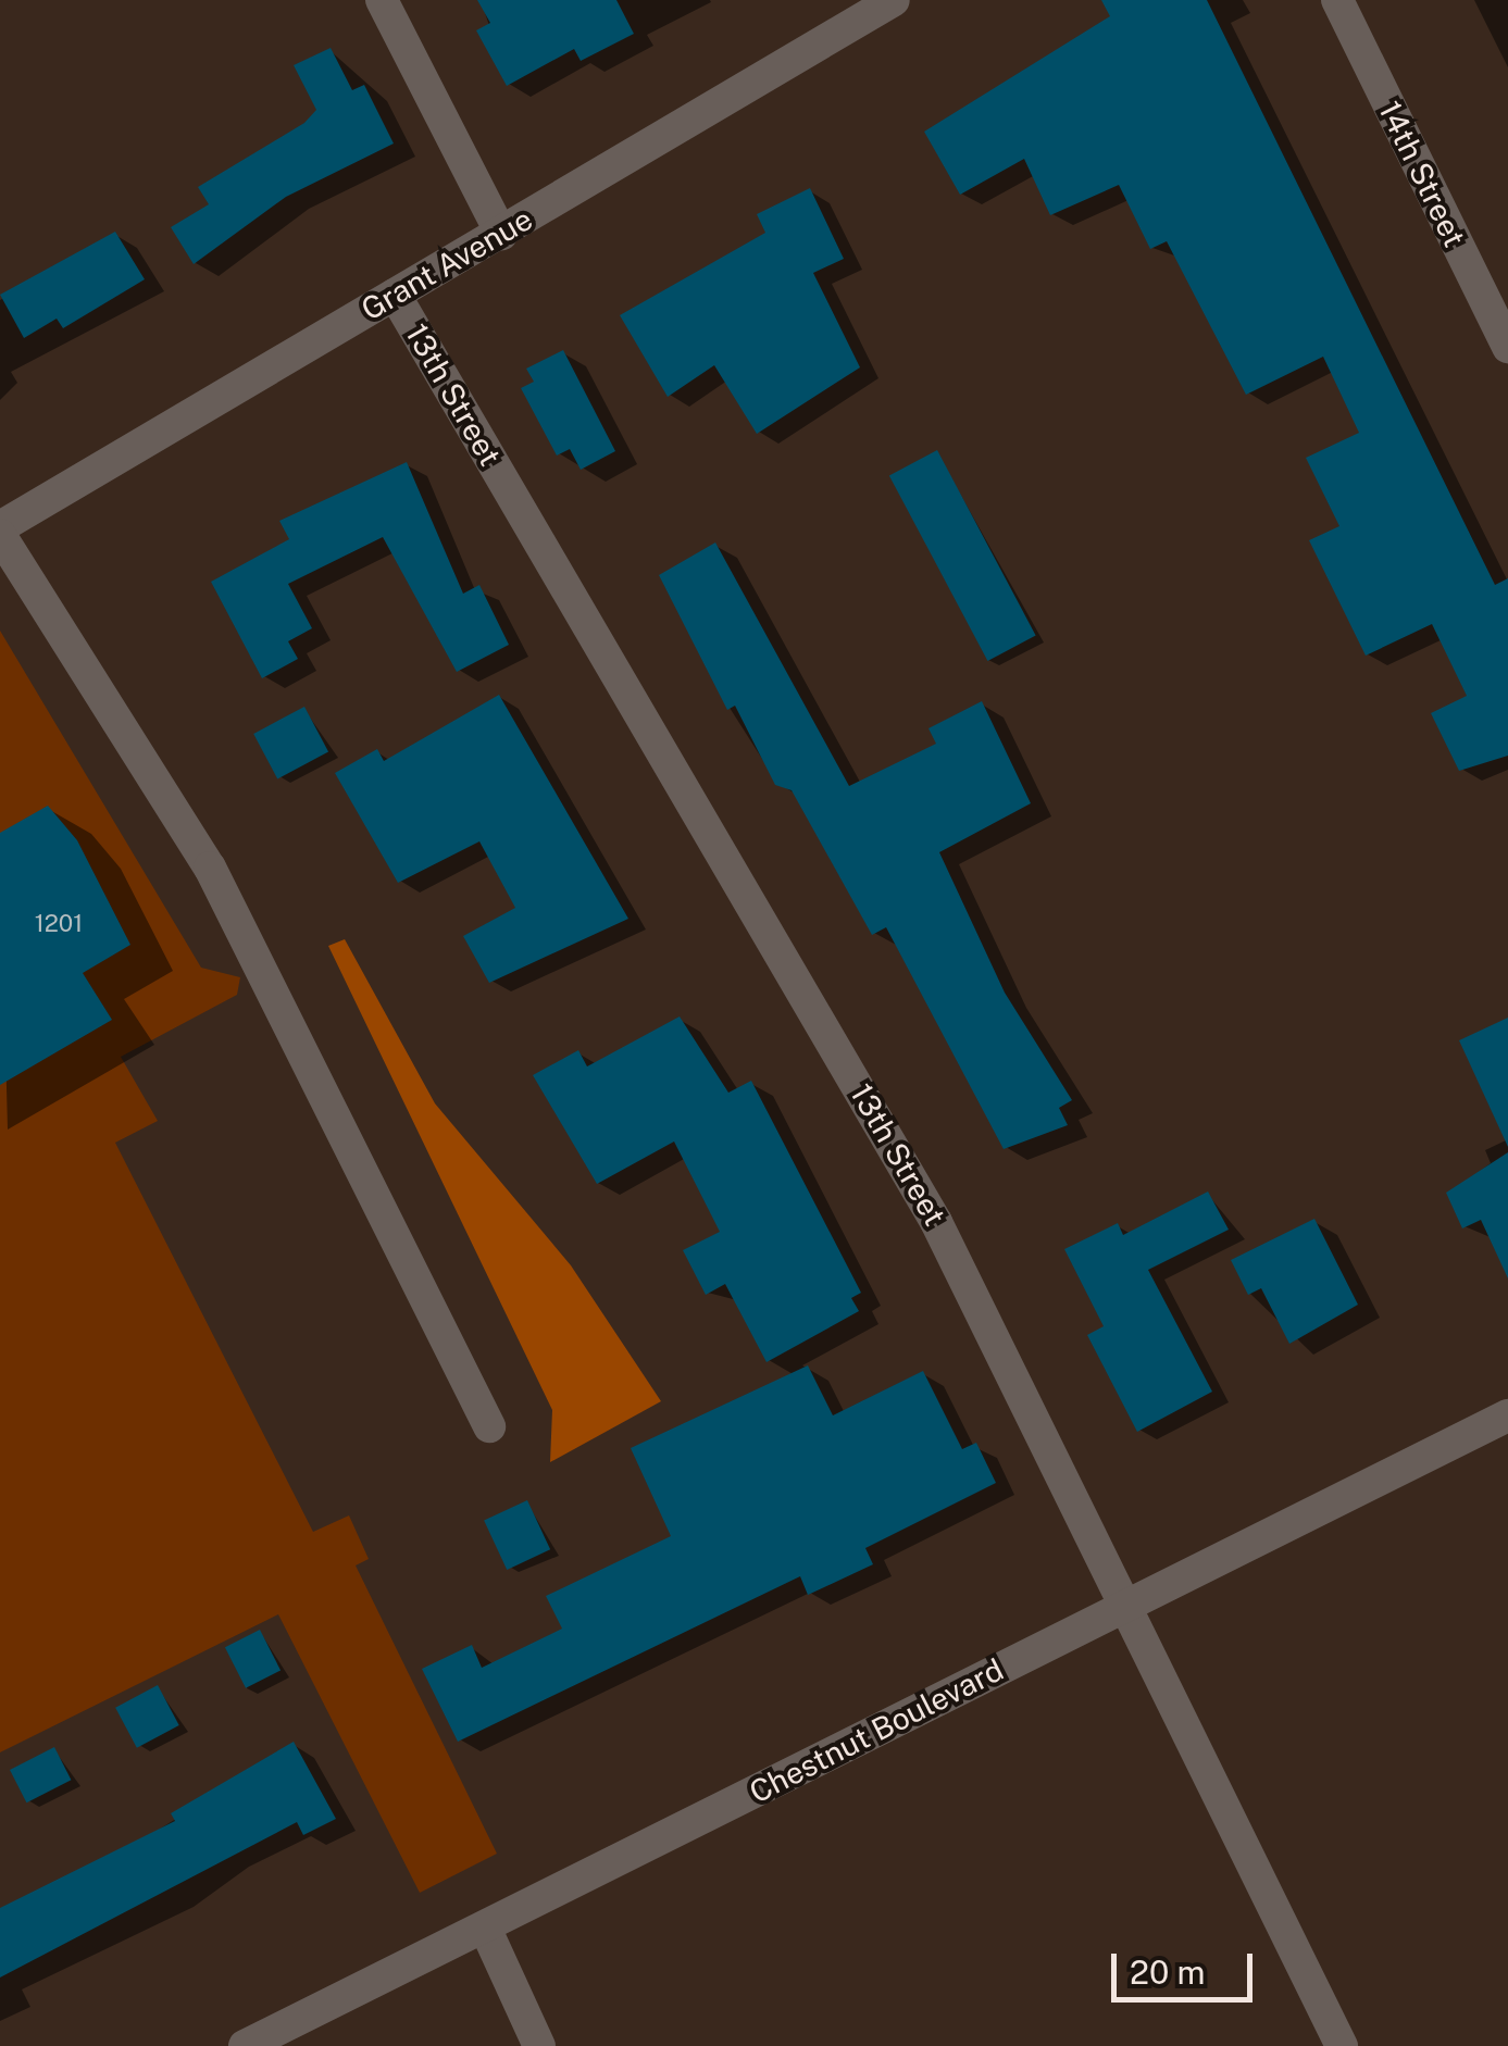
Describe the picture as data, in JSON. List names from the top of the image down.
{
  "streets": {
    "street": [
      "14th Street",
      "Grant Avenue",
      "13th Street",
      "Chestnut Boulevard"
    ]
  },
  "crossings": [
    ["Grant Avenue", "13th Street"],
    ["13th Street", "Chestnut Boulevard"]
  ],
  "house_numbers": ["1201"],
  "scale_bar": "20 m"
}
